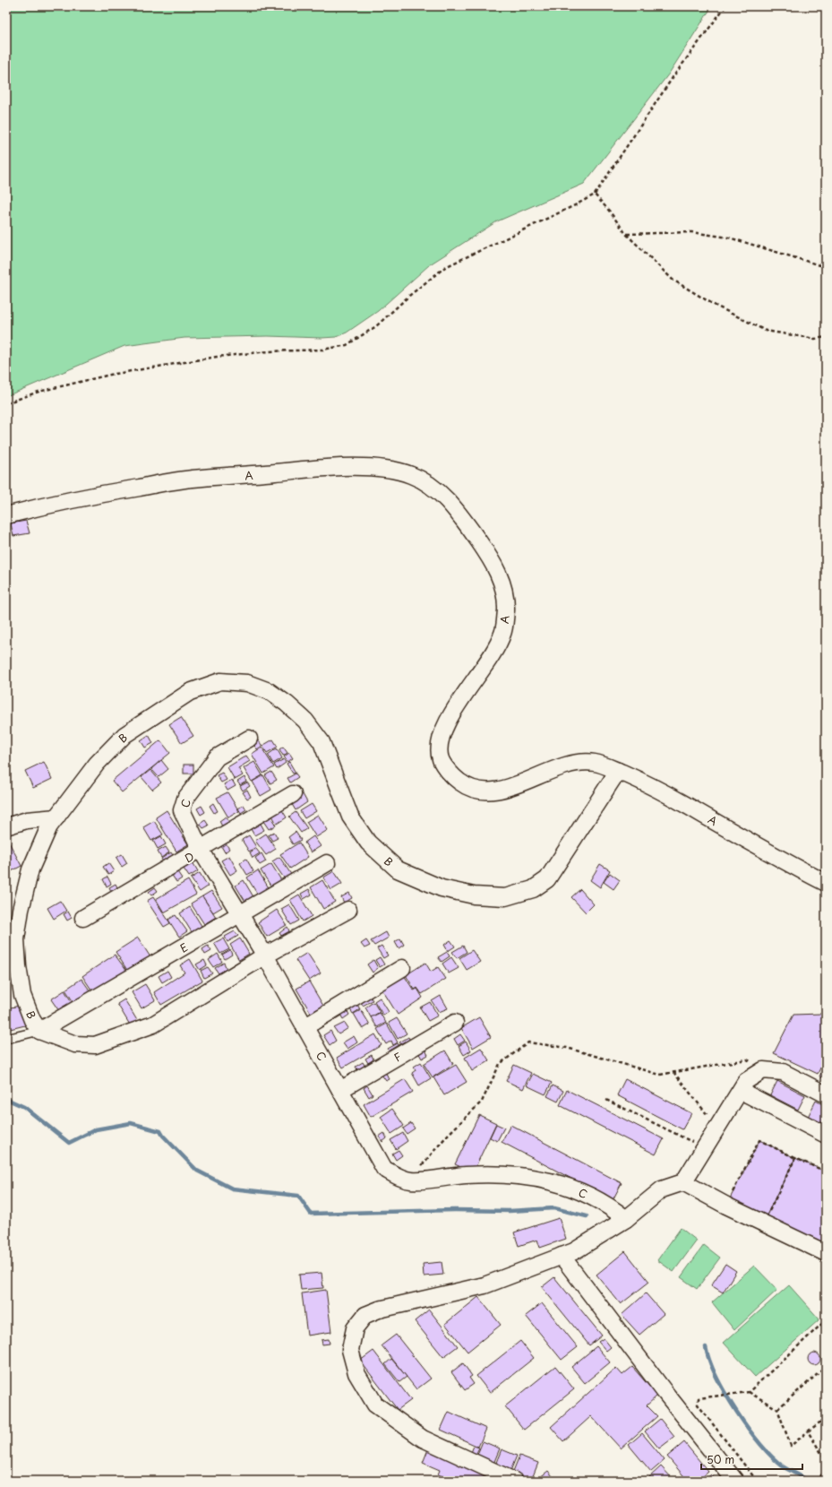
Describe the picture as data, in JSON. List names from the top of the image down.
{
  "streets": {
    "street": [
      "A",
      "B",
      "C",
      "D",
      "E",
      "F"
    ]
  },
  "crossings": [
    ["A", "B"],
    ["B", "C"],
    ["B", "E"],
    ["C", "D"],
    ["C", "E"],
    ["C", "F"]
  ],
  "scale_bar": "50 m"
}
